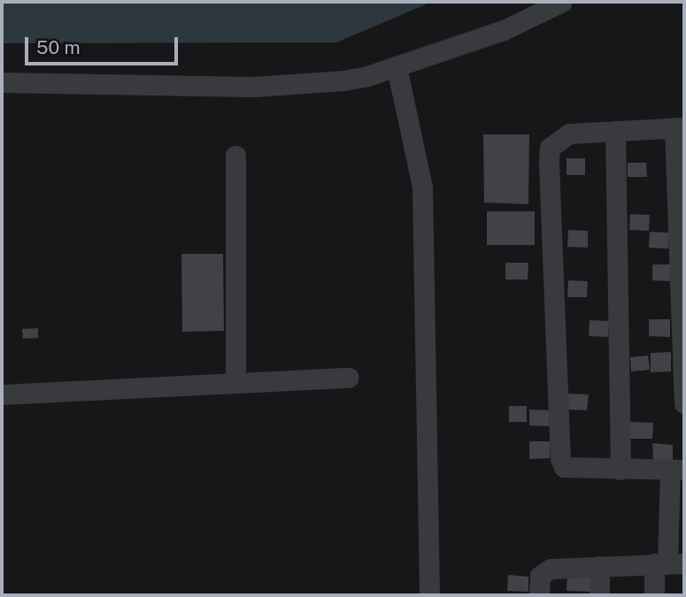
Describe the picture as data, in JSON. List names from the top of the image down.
{
  "scale_bar": "50 m"
}
